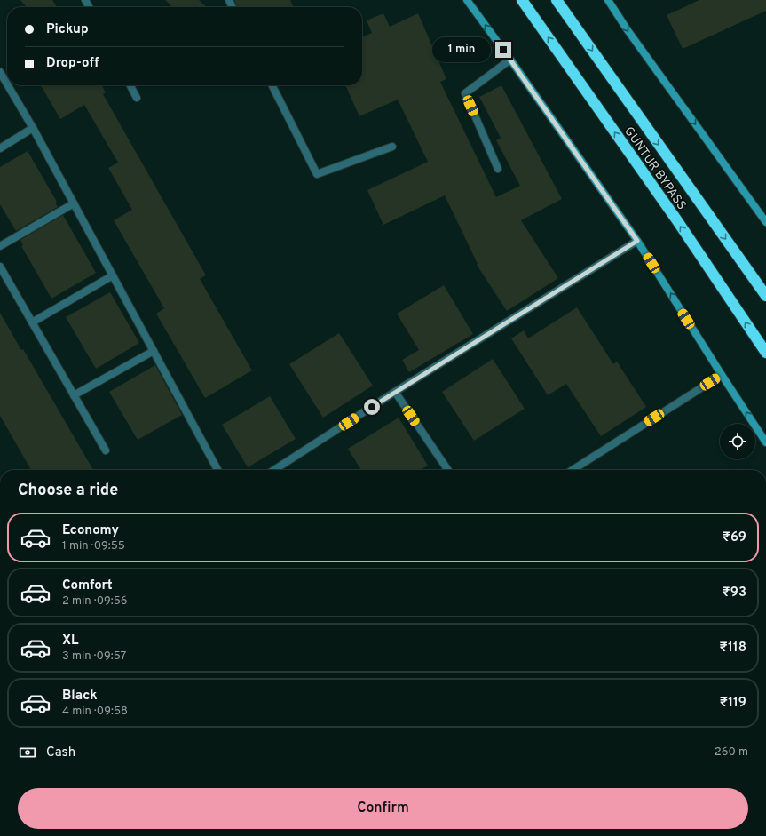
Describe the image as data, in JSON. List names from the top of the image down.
{
  "streets": {
    "highway": ["GUNTUR BYPASS"]
  },
  "page": {
    "banner": ["Pickup", "Drop-off"],
    "bubble": "1 min",
    "heading": "Choose a ride",
    "list": [
      {
        "name": "Economy",
        "note": "1 min · 09:55",
        "value": "₹69"
      },
      {
        "name": "Comfort",
        "note": "2 min · 09:56",
        "value": "₹93"
      },
      {
        "name": "XL",
        "note": "3 min · 09:57",
        "value": "₹118"
      },
      {
        "name": "Black",
        "note": "4 min · 09:58",
        "value": "₹119"
      }
    ],
    "pay": ["Cash", "260 m"],
    "buttons": "Confirm"
  }
}
